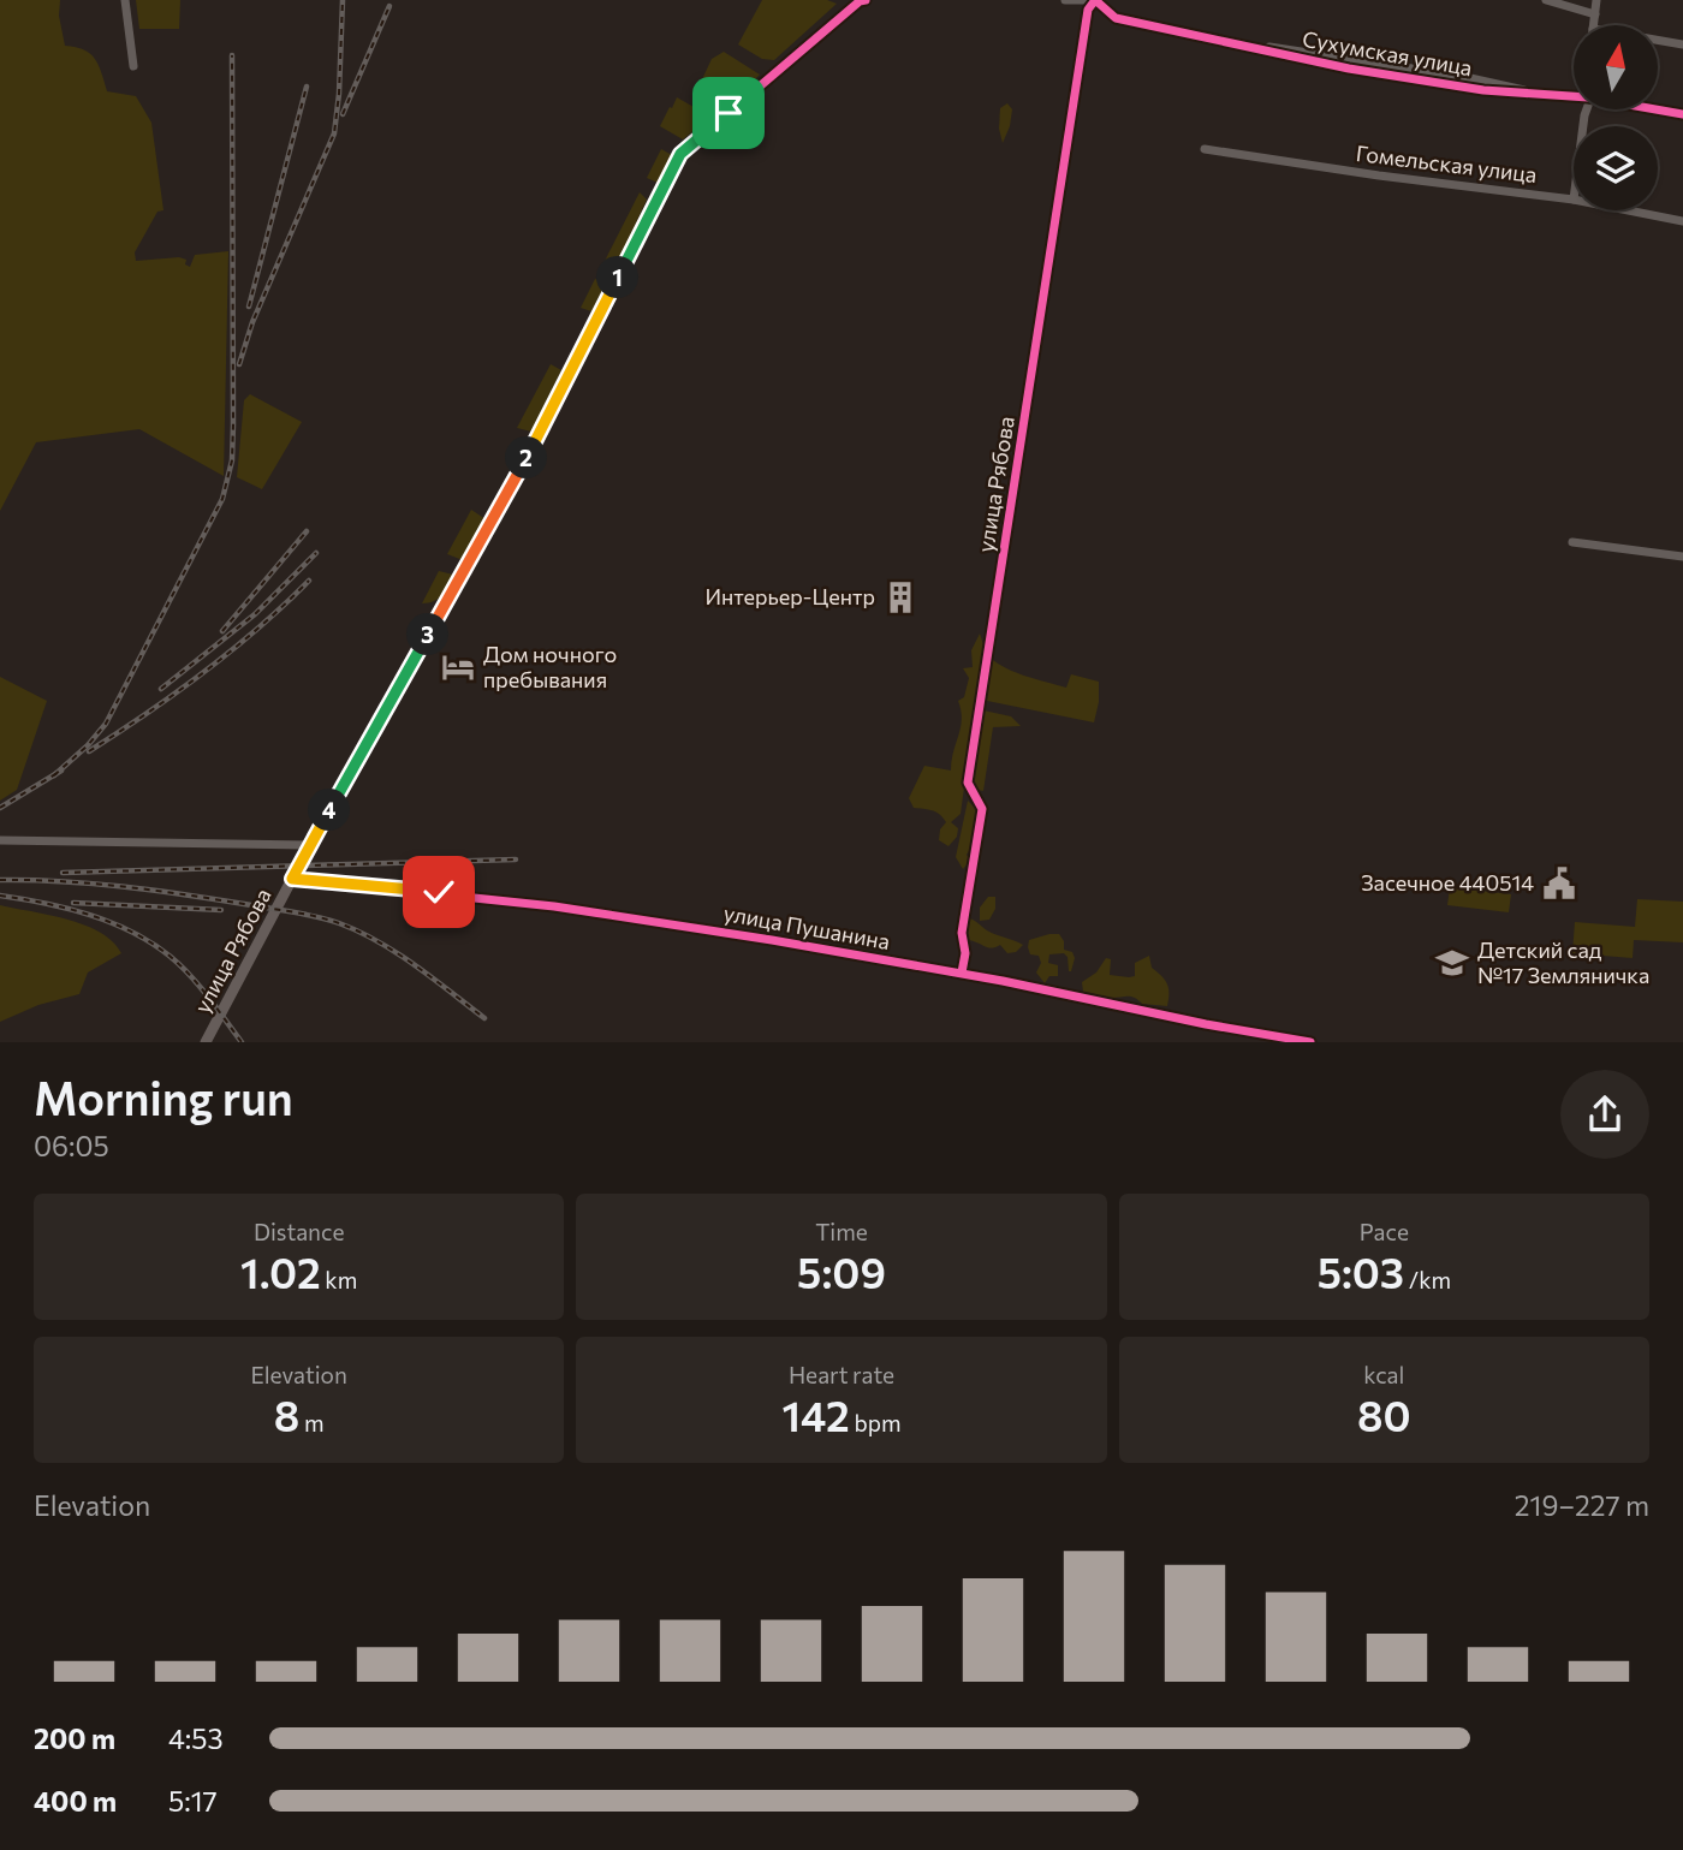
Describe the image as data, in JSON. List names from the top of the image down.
{
  "streets": {
    "main road": ["улица Рябова"],
    "street": ["Сухумская улица", "Гомельская улица", "улица Пушанина"]
  },
  "crossings": [
    ["Сухумская улица", "улица Рябова"],
    ["улица Рябова", "улица Пушанина"]
  ],
  "places": {
    "building": ["Интерьер-Центр"],
    "hotel": ["Дом ночного пребывания"],
    "public building": ["Засечное 440514"],
    "school or university": ["Детский сад №17 Земляничка"]
  },
  "north": "top",
  "page": {
    "pins": [
      "1",
      "2",
      "3",
      "4"
    ],
    "heading": ["Morning run", "06:05"],
    "stats": [
      ["Distance", "1.02 km"],
      ["Time", "5:09"],
      ["Pace", "5:03 /km"],
      ["Elevation", "8 m"],
      ["Heart rate", "142 bpm"],
      ["kcal", "80"]
    ],
    "chart": ["Elevation", "219–227 m"],
    "list": [
      {
        "name": "200 m",
        "note": "4:53"
      },
      {
        "name": "400 m",
        "note": "5:17"
      }
    ]
  }
}
